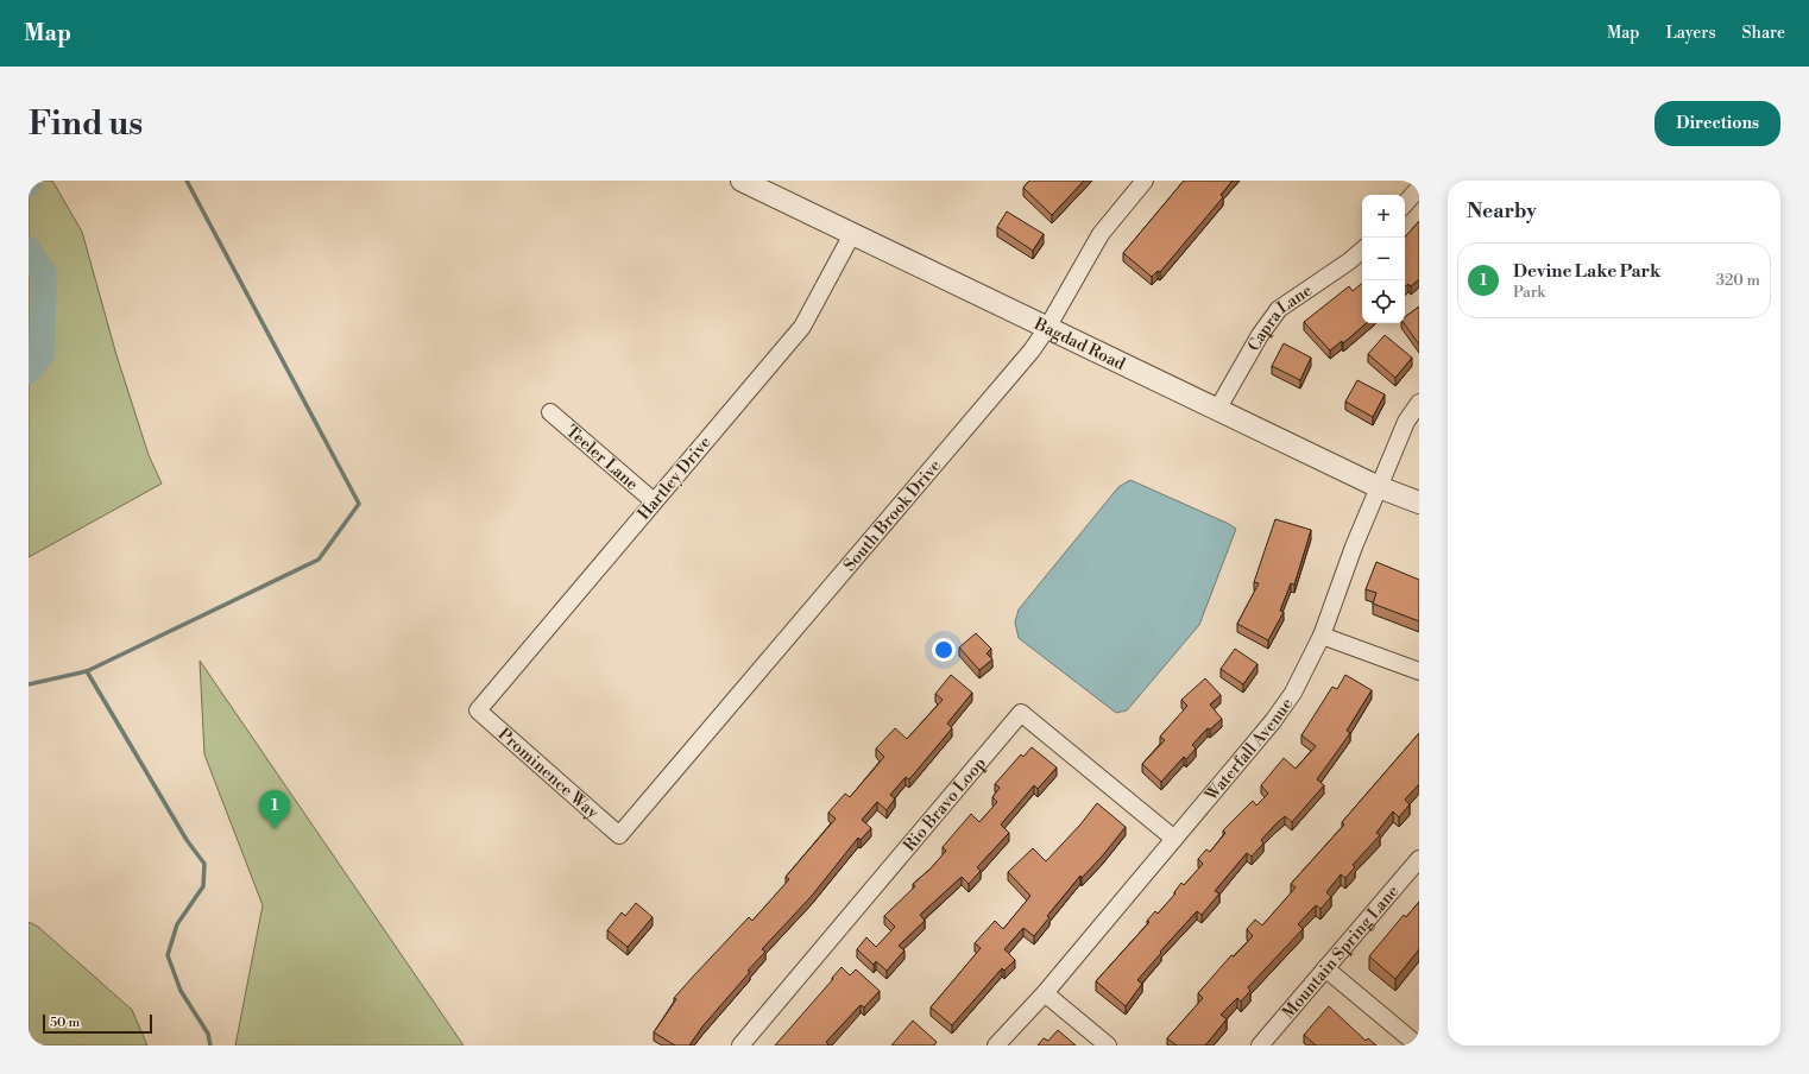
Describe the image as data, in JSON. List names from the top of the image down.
{
  "streets": {
    "street": [
      "Capra Lane",
      "Bagdad Road",
      "Teeler Lane",
      "Hartley Drive",
      "South Brook Drive",
      "Waterfall Avenue",
      "Prominence Way",
      "Rio Bravo Loop",
      "Mountain Spring Lane"
    ]
  },
  "crossings": [
    ["Capra Lane", "Bagdad Road"],
    ["Bagdad Road", "Hartley Drive"],
    ["Bagdad Road", "South Brook Drive"],
    ["Bagdad Road", "Waterfall Avenue"],
    ["Teeler Lane", "Hartley Drive"],
    ["Hartley Drive", "Prominence Way"],
    ["South Brook Drive", "Prominence Way"],
    ["Waterfall Avenue", "Rio Bravo Loop"]
  ],
  "scale_bar": "50 m",
  "page": {
    "header": "Map",
    "nav": ["Map", "Layers", "Share"],
    "buttons": "Directions",
    "title": "Find us",
    "heading": "Nearby",
    "map_buttons": ["+", "−"],
    "list": [
      {
        "mark": "1",
        "name": "Devine Lake Park",
        "note": "Park",
        "value": "320 m"
      }
    ],
    "pins": "1",
    "scale": "50 m"
  }
}
